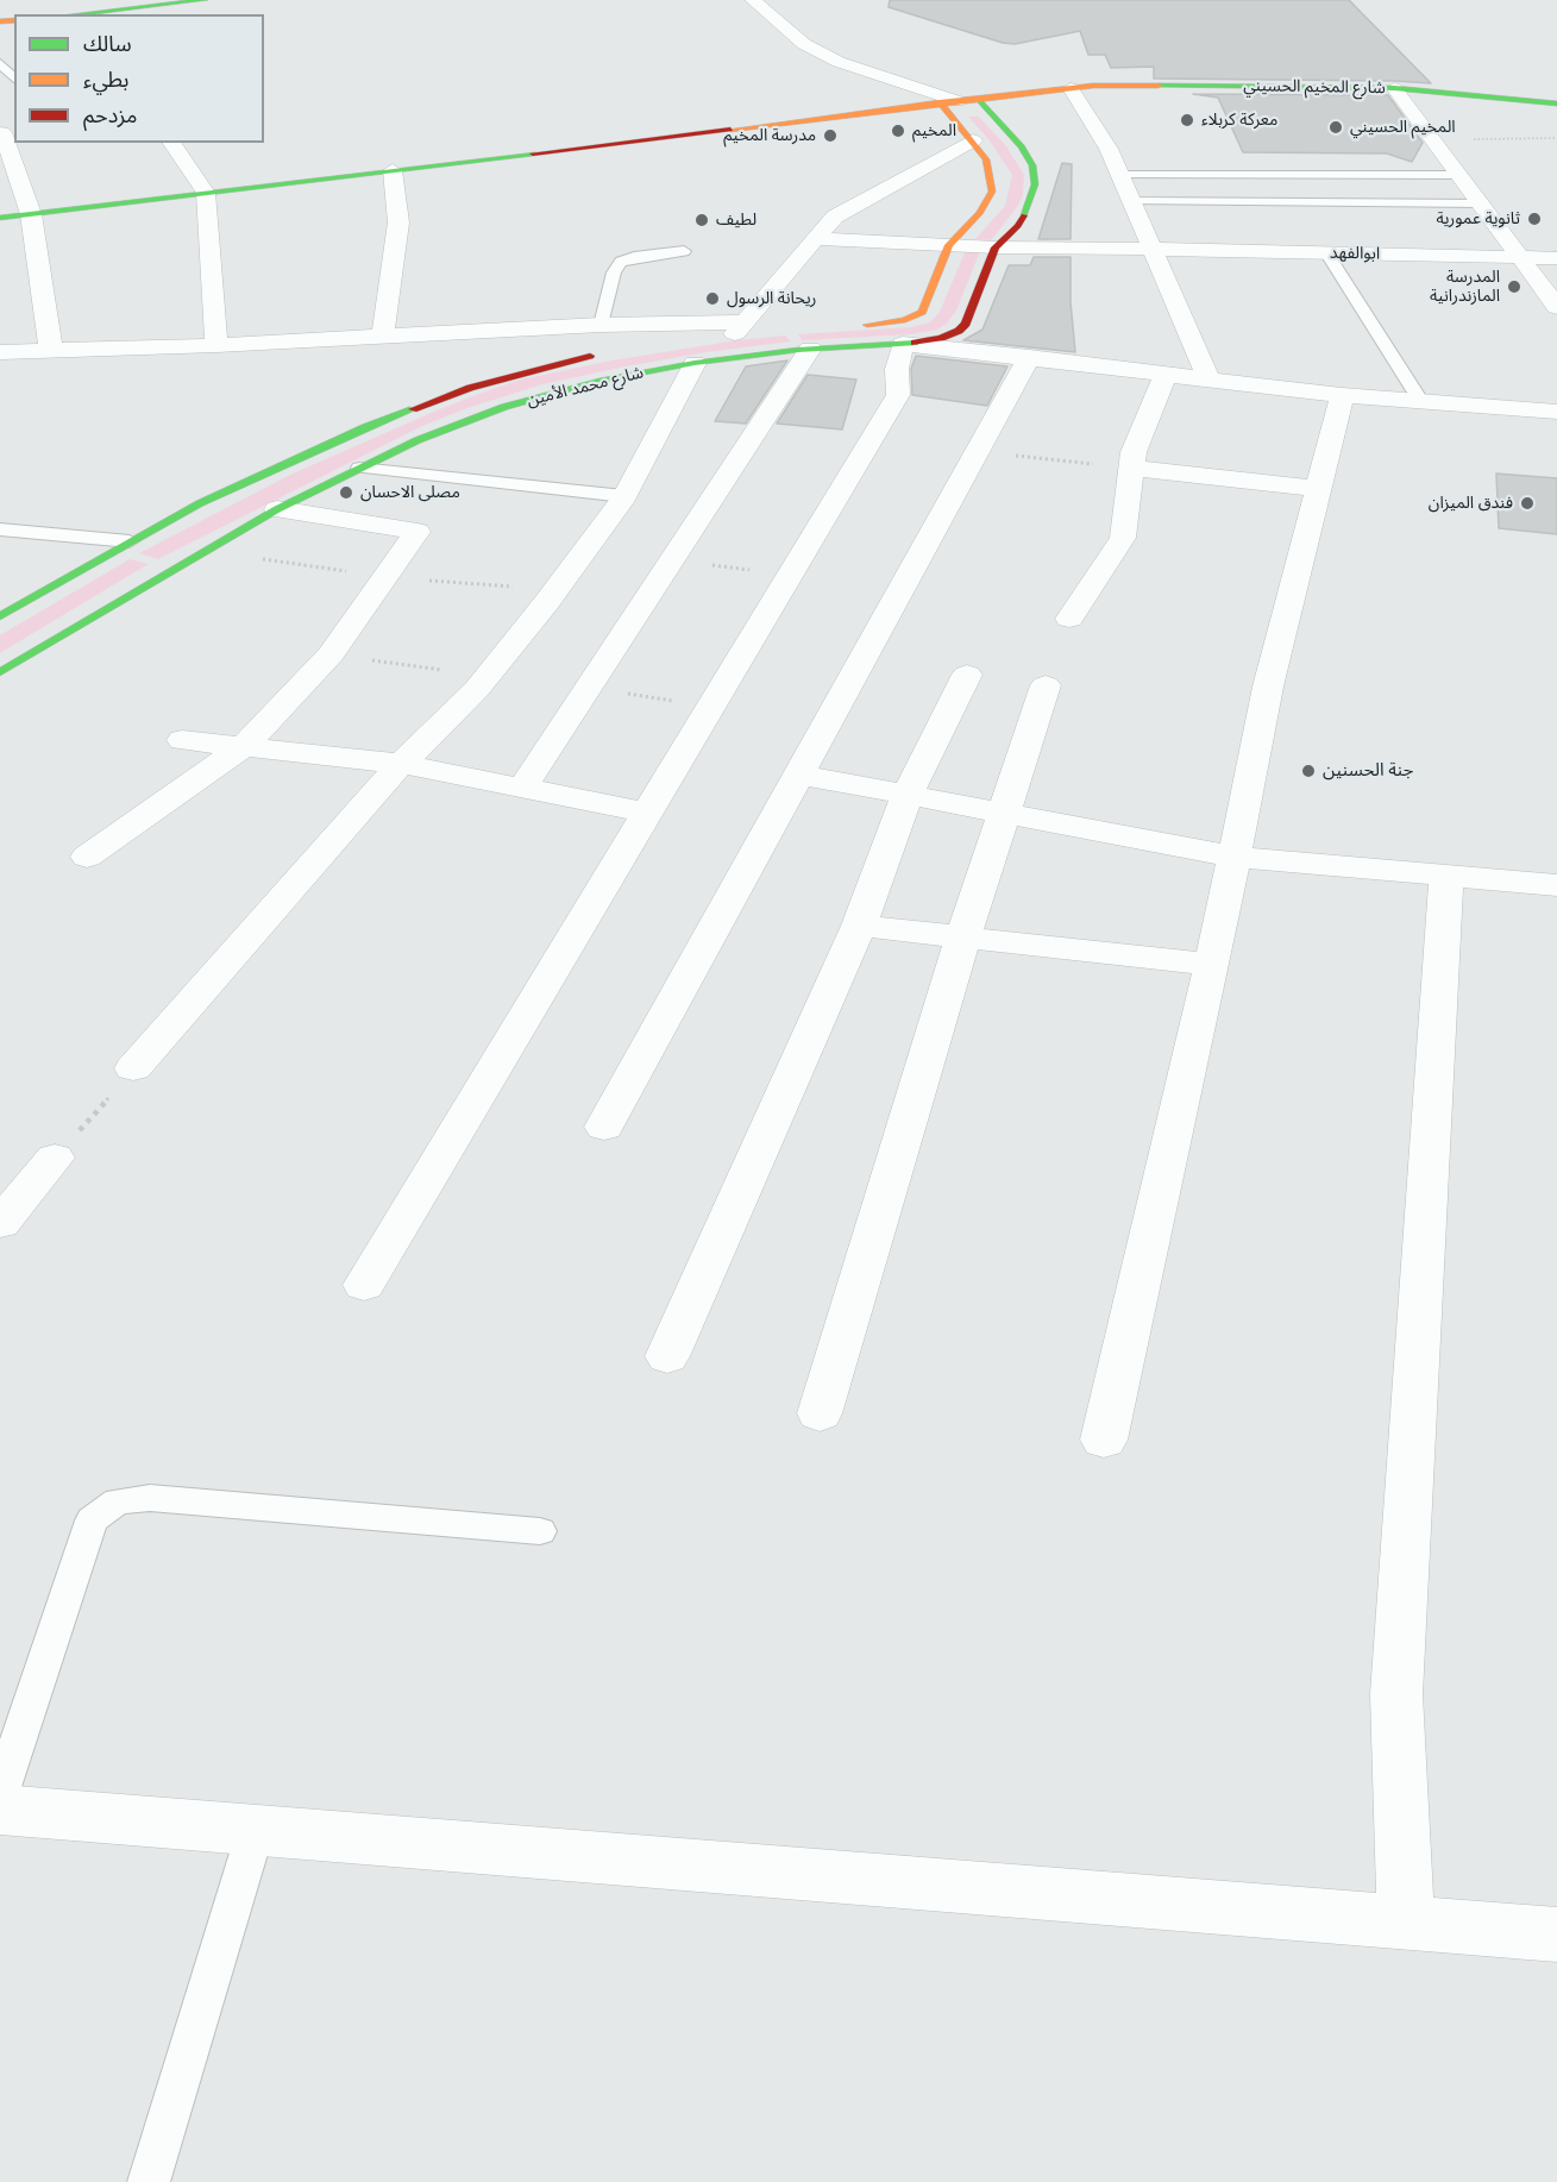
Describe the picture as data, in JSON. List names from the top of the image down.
{
  "streets": {
    "main road": ["شارع المخيم الحسيني", "شارع محمد الأمين"],
    "street": ["ابوالفهد"]
  },
  "crossings": [
    ["شارع المخيم الحسيني", "شارع محمد الأمين"],
    ["ابوالفهد", "شارع محمد الأمين"]
  ],
  "places": [
    "معركة كربلاء",
    "المخيم الحسيني",
    "المخيم",
    "مدرسة المخيم",
    "ثانوية عمورية",
    "لطيف",
    "المدرسة المازندرانية",
    "ريحانة الرسول",
    "مصلى الاحسان",
    "فندق الميزان",
    "جنة الحسنين"
  ],
  "legend": ["سالك", "بطيء", "مزدحم"]
}
